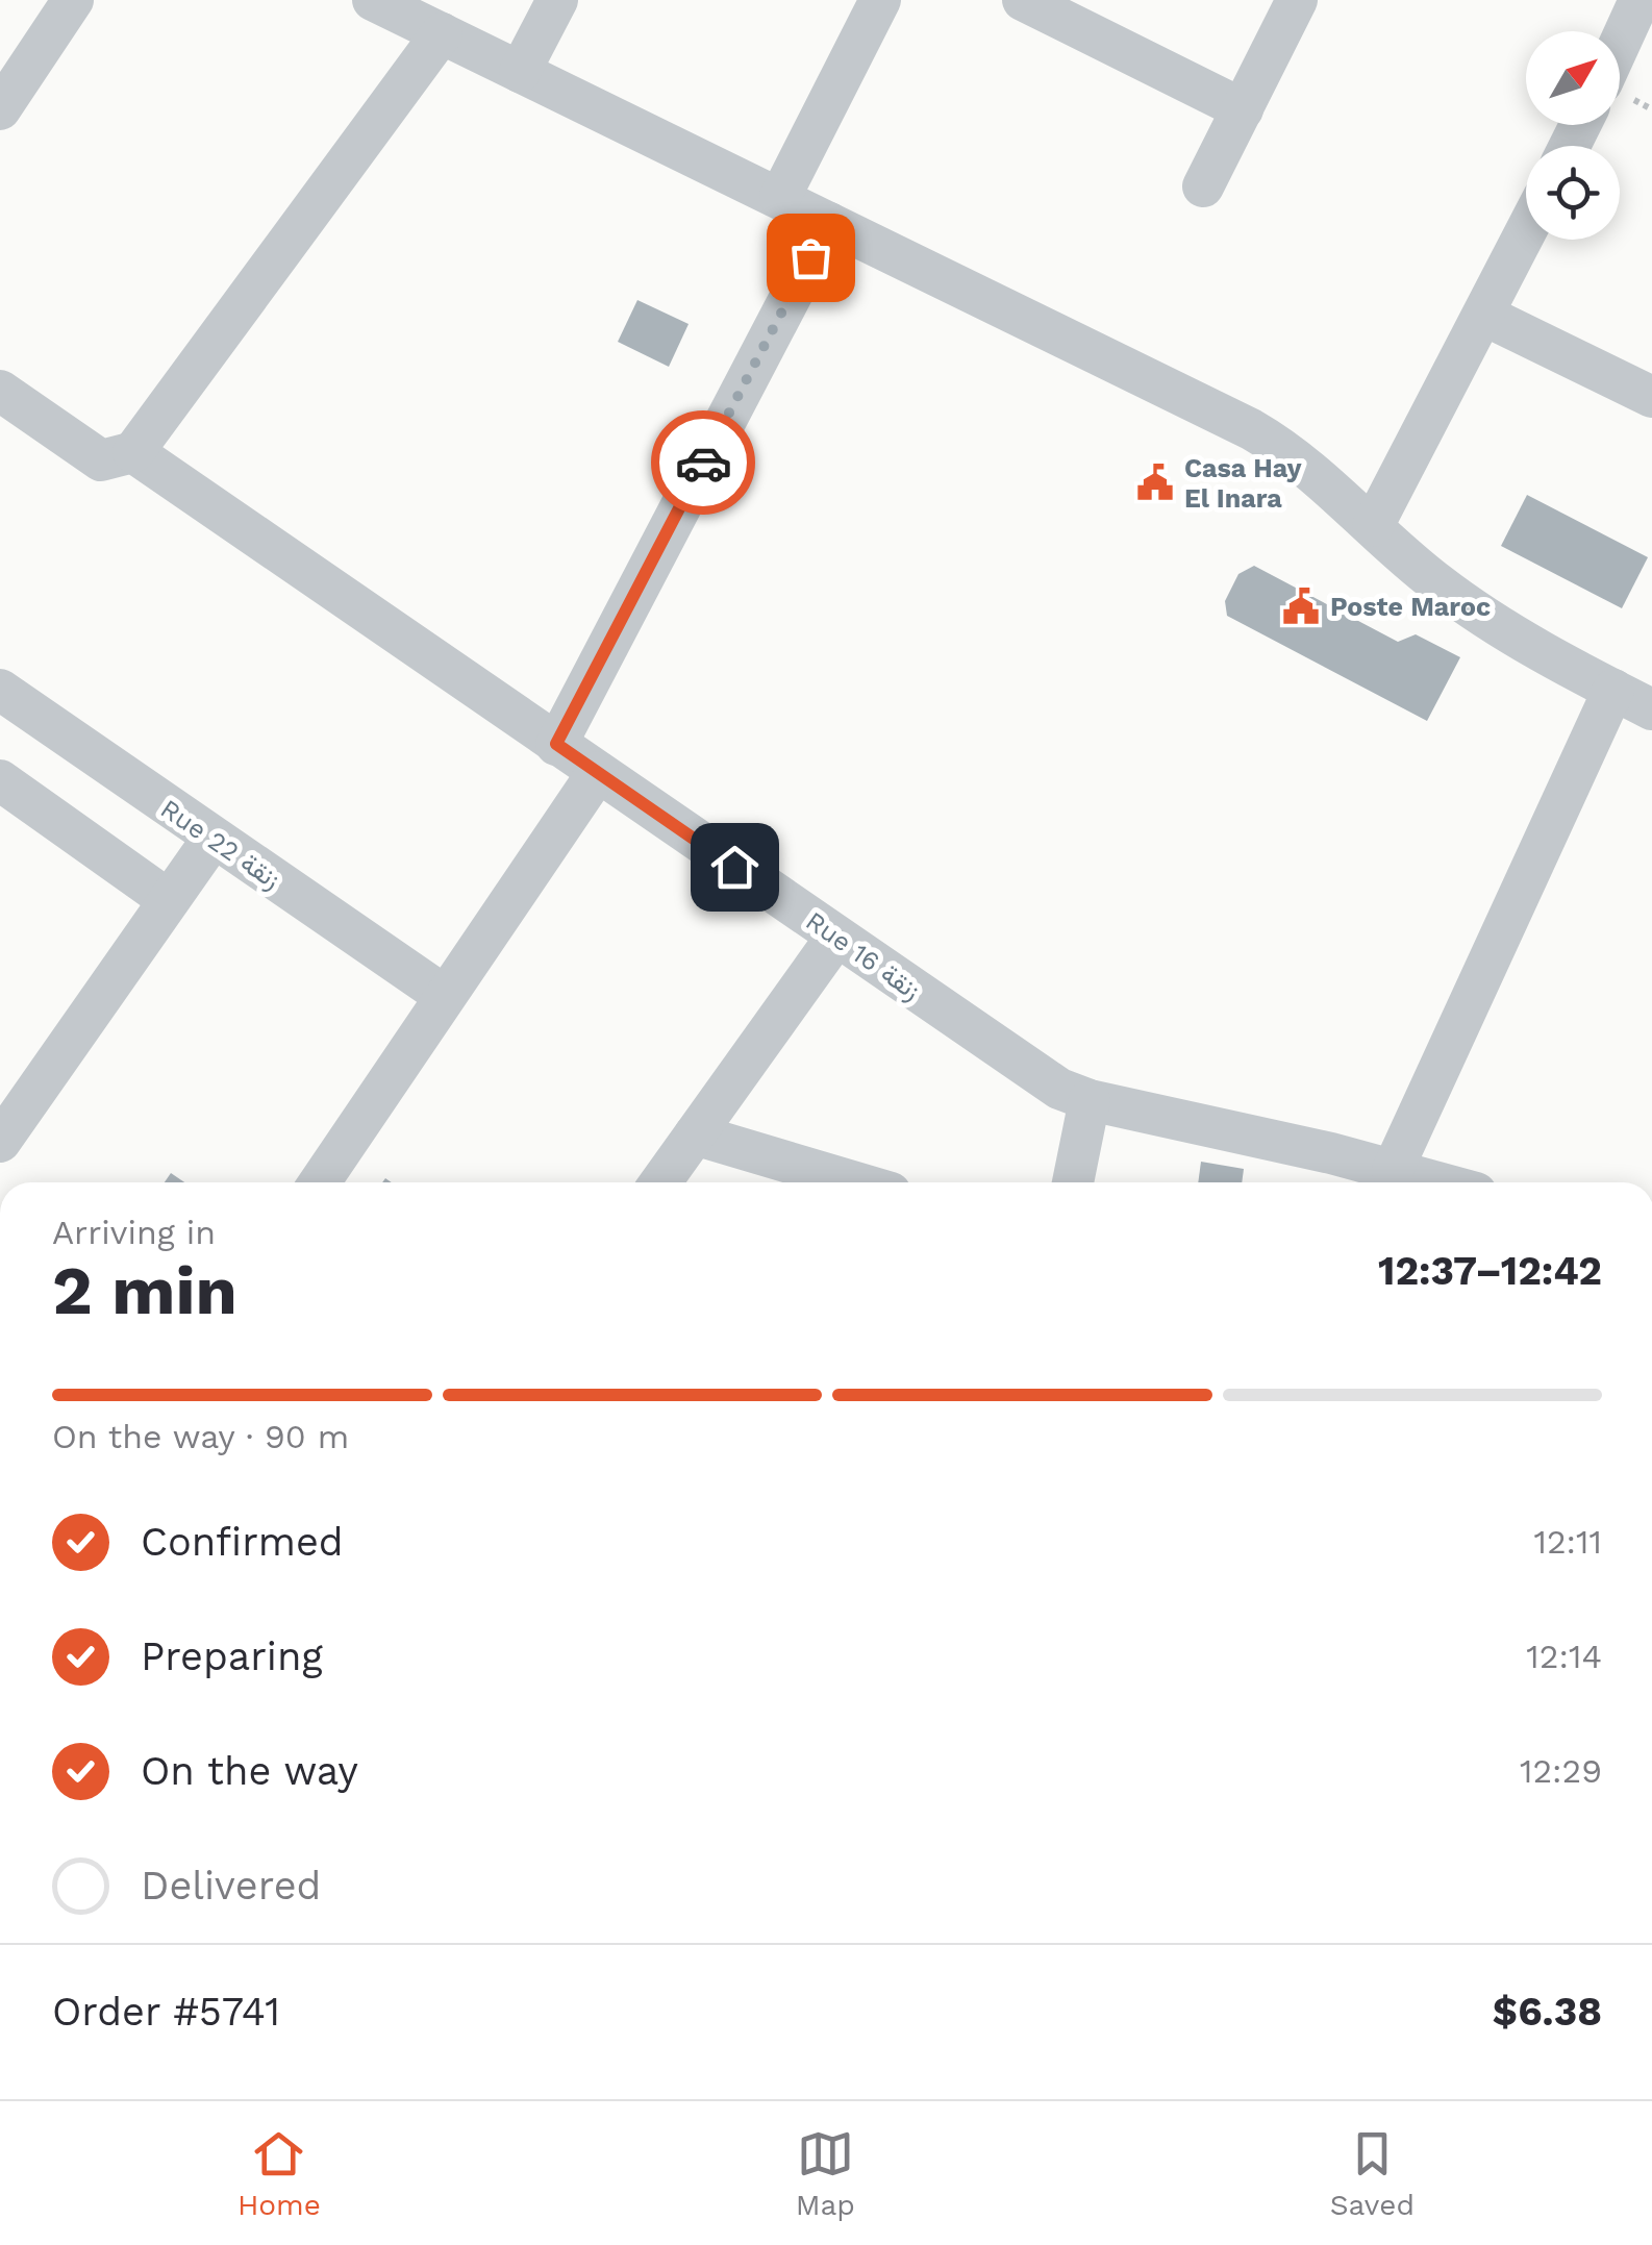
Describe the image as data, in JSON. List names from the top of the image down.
{
  "streets": {
    "street": ["Rue 22 زنقة", "Rue 16 زنقة"]
  },
  "places": {
    "public building": ["Casa Hay El Inara", "Poste Maroc"]
  },
  "north": "top right",
  "page": {
    "heading": ["2 min", "Arriving in", "12:37–12:42"],
    "panel": ["Order #5741", "$6.38"],
    "bar": "On the way · 90 m",
    "list": [
      ["Confirmed", "12:11"],
      ["Preparing", "12:14"],
      ["On the way", "12:29"],
      "Delivered"
    ],
    "tabs": ["Home", "Map", "Saved"]
  }
}
